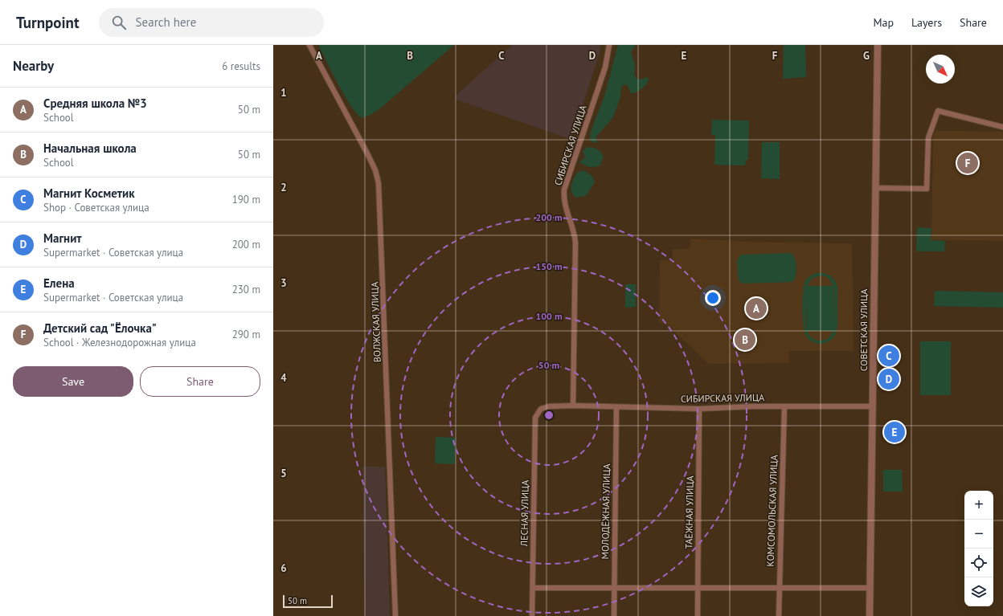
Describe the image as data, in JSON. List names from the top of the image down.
{
  "streets": {
    "street": [
      "СИБИРСКАЯ УЛИЦА",
      "ВОЛЖСКАЯ УЛИЦА",
      "СОВЕТСКАЯ УЛИЦА",
      "КОМСОМОЛЬСКАЯ УЛИЦА",
      "МОЛОДЁЖНАЯ УЛИЦА",
      "ТАЁЖНАЯ УЛИЦА",
      "ЛЕСНАЯ УЛИЦА"
    ]
  },
  "crossings": [
    ["СИБИРСКАЯ УЛИЦА", "СОВЕТСКАЯ УЛИЦА"],
    ["СИБИРСКАЯ УЛИЦА", "КОМСОМОЛЬСКАЯ УЛИЦА"],
    ["СИБИРСКАЯ УЛИЦА", "МОЛОДЁЖНАЯ УЛИЦА"],
    ["СИБИРСКАЯ УЛИЦА", "ТАЁЖНАЯ УЛИЦА"],
    ["СИБИРСКАЯ УЛИЦА", "ЛЕСНАЯ УЛИЦА"]
  ],
  "scale_bar": "50 m",
  "north": "bottom right",
  "page": {
    "header": "Turnpoint",
    "search": "Search here",
    "nav": ["Map", "Layers", "Share"],
    "heading": ["Nearby", "6 results"],
    "list": [
      {
        "mark": "A",
        "name": "Средняя школа №3",
        "note": "School",
        "value": "50 m"
      },
      {
        "mark": "B",
        "name": "Начальная школа",
        "note": "School",
        "value": "50 m"
      },
      {
        "mark": "C",
        "name": "Магнит Косметик",
        "note": "Shop · Советская улица",
        "value": "190 m"
      },
      {
        "mark": "D",
        "name": "Магнит",
        "note": "Supermarket · Советская улица",
        "value": "200 m"
      },
      {
        "mark": "E",
        "name": "Елена",
        "note": "Supermarket · Советская улица",
        "value": "230 m"
      },
      {
        "mark": "F",
        "name": "Детский сад \"Ёлочка\"",
        "note": "School · Железнодорожная улица",
        "value": "290 m"
      }
    ],
    "pins": [
      "F",
      "A",
      "B",
      "C",
      "D",
      "E"
    ],
    "buttons": ["Save", "Share"],
    "map_buttons": ["+", "−"],
    "scale": "50 m"
  },
  "grid": {
    "columns": [
      "A",
      "B",
      "C",
      "D",
      "E",
      "F",
      "G"
    ],
    "rows": [
      "1",
      "2",
      "3",
      "4",
      "5",
      "6"
    ]
  },
  "rings": [
    "200 m",
    "150 m",
    "100 m",
    "50 m"
  ]
}
